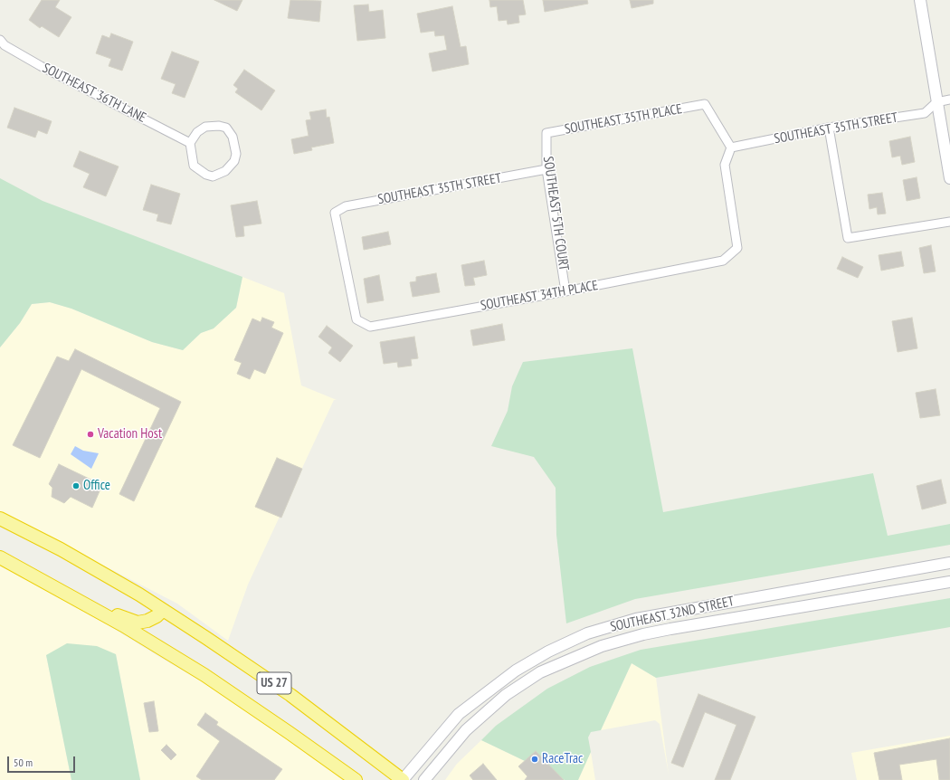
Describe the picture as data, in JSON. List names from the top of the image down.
{
  "streets": {
    "highway": ["US 27"],
    "main road": ["SOUTHEAST 32ND STREET"],
    "street": [
      "SOUTHEAST 36TH LANE",
      "SOUTHEAST 35TH PLACE",
      "SOUTHEAST 35TH STREET",
      "SOUTHEAST 5TH COURT",
      "SOUTHEAST 34TH PLACE"
    ]
  },
  "crossings": [
    ["SOUTHEAST 35TH PLACE", "SOUTHEAST 35TH STREET"],
    ["SOUTHEAST 35TH PLACE", "SOUTHEAST 5TH COURT"],
    ["SOUTHEAST 35TH PLACE", "SOUTHEAST 34TH PLACE"],
    ["SOUTHEAST 35TH STREET", "SOUTHEAST 5TH COURT"],
    ["SOUTHEAST 35TH STREET", "SOUTHEAST 34TH PLACE"],
    ["SOUTHEAST 5TH COURT", "SOUTHEAST 34TH PLACE"],
    ["SOUTHEAST 32ND STREET", "US 27"]
  ],
  "places": ["Vacation Host", "Office", "RaceTrac"],
  "scale_bar": "50 m"
}
